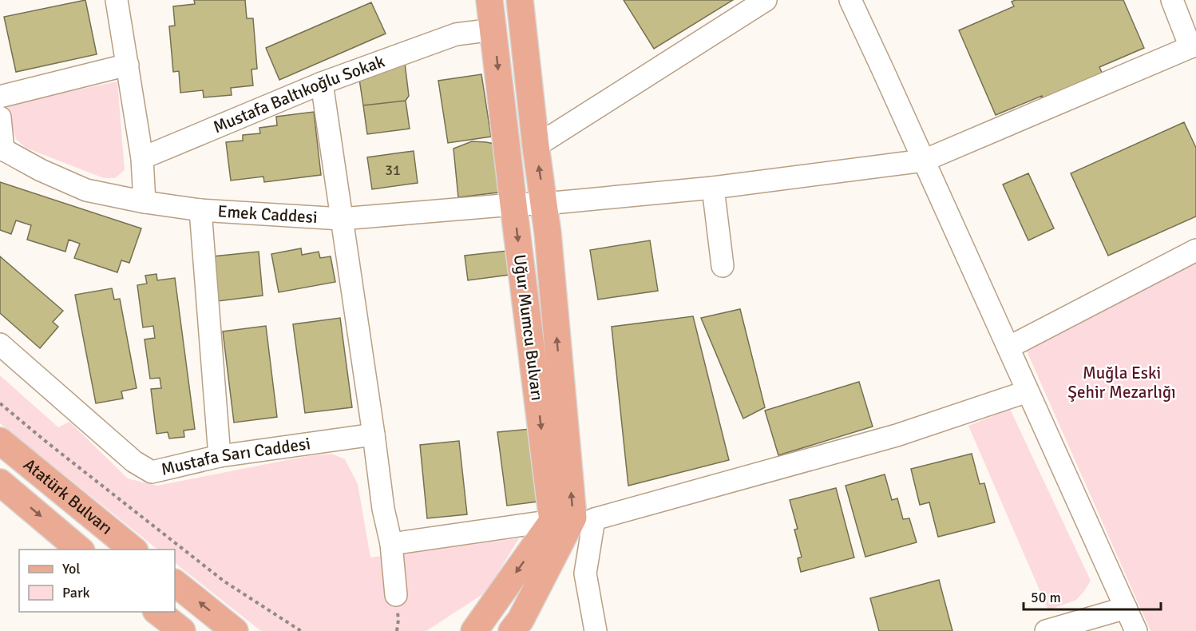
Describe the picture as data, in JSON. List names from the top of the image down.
{
  "streets": {
    "main road": ["Uğur Mumcu Bulvarı", "Atatürk Bulvarı"],
    "street": ["Mustafa Baltıkoğlu Sokak", "Emek Caddesi", "Mustafa Sarı Caddesi"]
  },
  "crossings": [
    ["Mustafa Baltıkoğlu Sokak", "Uğur Mumcu Bulvarı"],
    ["Emek Caddesi", "Uğur Mumcu Bulvarı"]
  ],
  "parks": ["Muğla Eski Şehir Mezarlığı"],
  "house_numbers": ["31"],
  "legend": ["Yol", "Park"],
  "scale_bar": "50 m"
}
